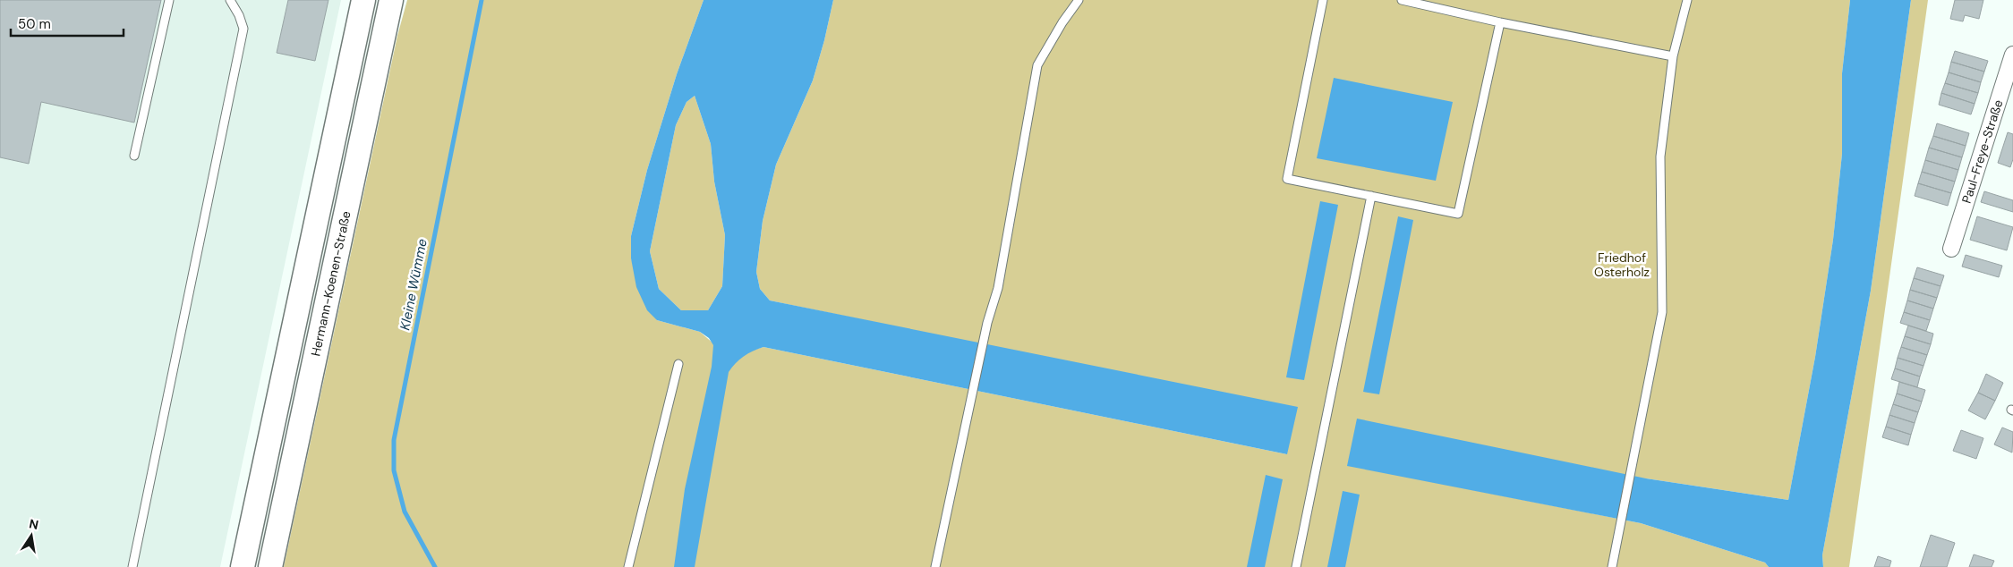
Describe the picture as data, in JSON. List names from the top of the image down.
{
  "streets": {
    "main road": ["Hermann-Koenen-Straße"],
    "street": ["Paul-Freye-Straße"]
  },
  "water": ["Kleine Wümme"],
  "parks": ["Friedhof Osterholz"],
  "scale_bar": "50 m",
  "north": "top"
}
